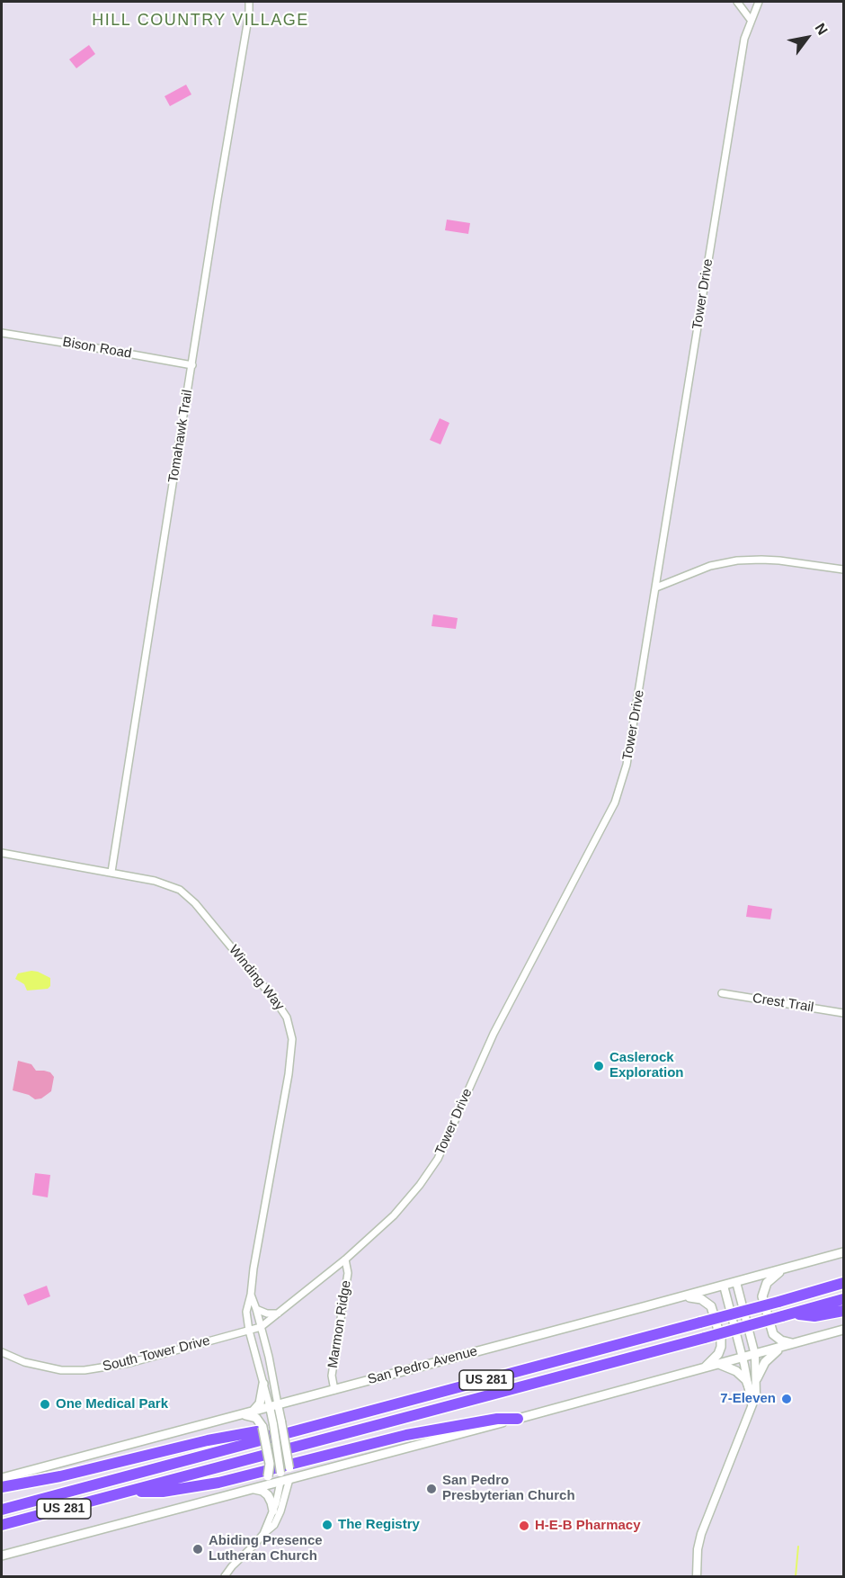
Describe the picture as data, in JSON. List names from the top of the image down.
{
  "streets": {
    "highway": ["US 281"],
    "main road": ["San Pedro Avenue"],
    "street": [
      "Tower Drive",
      "Bison Road",
      "Tomahawk Trail",
      "Winding Way",
      "Crest Trail",
      "Marmon Ridge",
      "South Tower Drive"
    ]
  },
  "crossings": [
    ["Tower Drive", "Winding Way"],
    ["Tower Drive", "Marmon Ridge"],
    ["Tower Drive", "South Tower Drive"],
    ["Bison Road", "Tomahawk Trail"],
    ["Tomahawk Trail", "Winding Way"],
    ["Winding Way", "South Tower Drive"],
    ["Winding Way", "San Pedro Avenue"],
    ["Marmon Ridge", "San Pedro Avenue"]
  ],
  "districts": ["HILL COUNTRY VILLAGE"],
  "places": [
    "Caslerock Exploration",
    "7-Eleven",
    "One Medical Park",
    "San Pedro Presbyterian Church",
    "The Registry",
    "H-E-B Pharmacy",
    "Abiding Presence Lutheran Church"
  ],
  "north": "top right"
}
